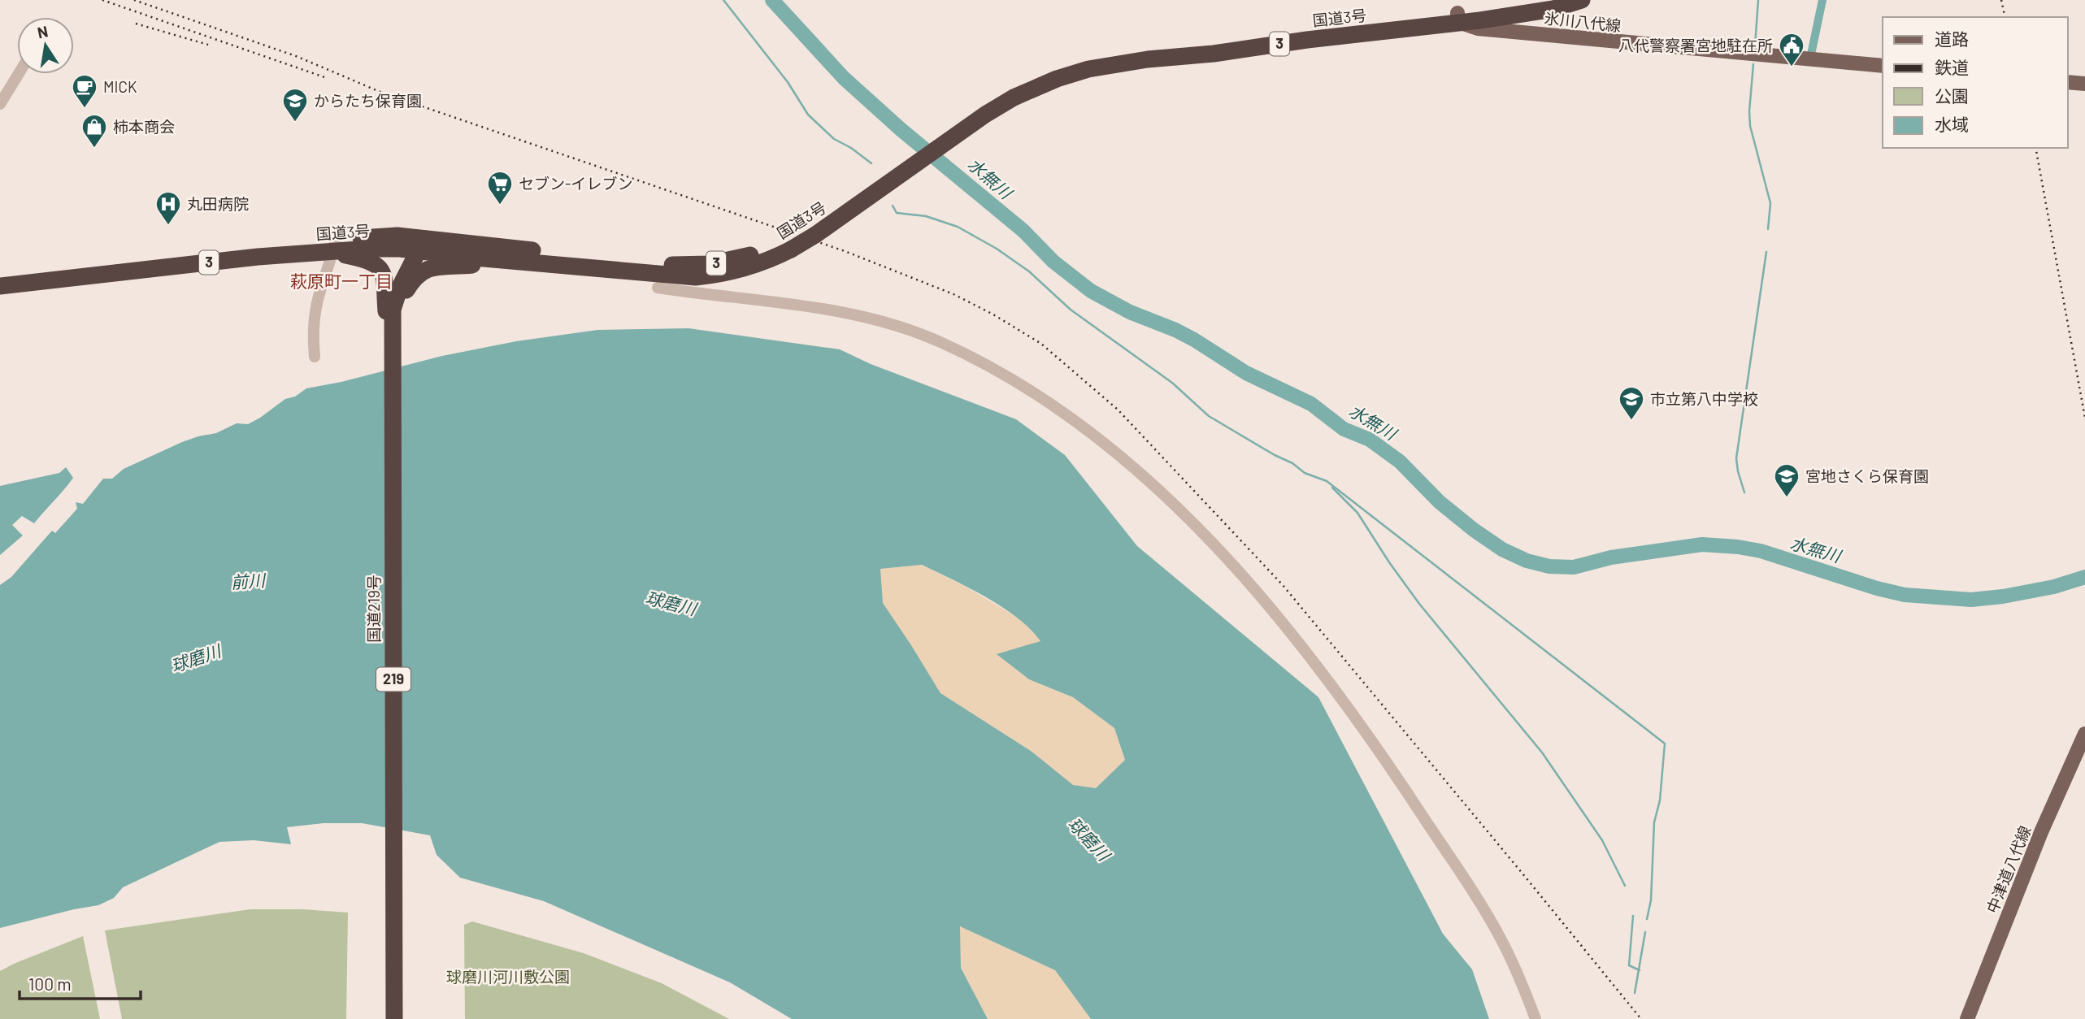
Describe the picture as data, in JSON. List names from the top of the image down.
{
  "streets": {
    "highway": [
      "国道3号",
      "3",
      "国道219号",
      "219"
    ],
    "main road": ["氷川八代線", "中津道八代線"]
  },
  "crossings": [
    ["国道3号", "氷川八代線"],
    ["国道3号", "国道219号"]
  ],
  "districts": ["萩原町一丁目"],
  "water": ["水無川", "前川", "球磨川"],
  "parks": ["球磨川河川敷公園"],
  "places": {
    "public building": ["八代警察署宮地駐在所"],
    "cafe": ["MICK"],
    "school or university": ["からたち保育園", "市立第八中学校", "宮地さくら保育園"],
    "shop": ["柿本商会"],
    "supermarket": ["セブン-イレブン"],
    "hospital": ["丸田病院"]
  },
  "legend": [
    "道路",
    "鉄道",
    "公園",
    "水域"
  ],
  "scale_bar": "100 m",
  "north": "top"
}
